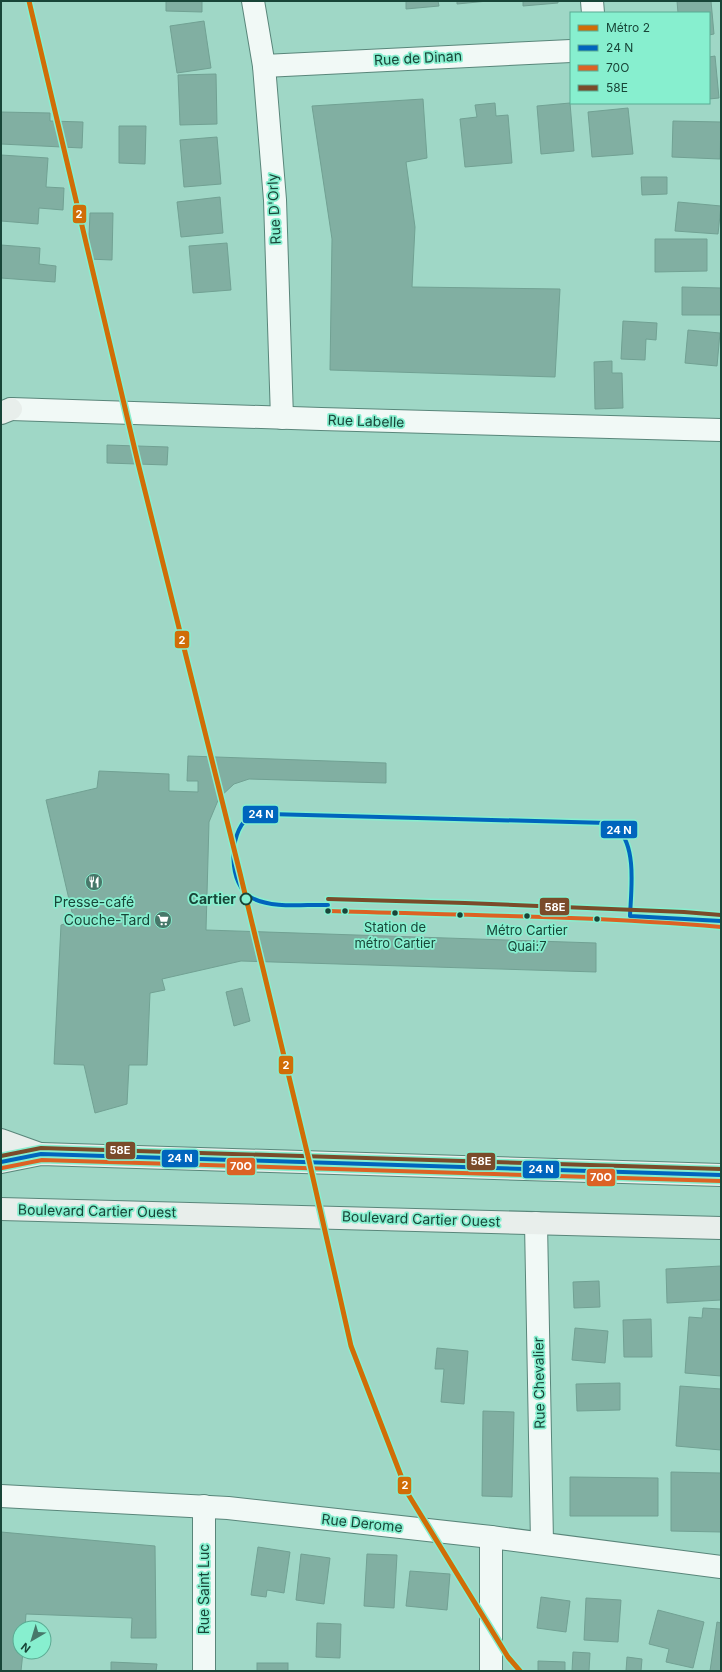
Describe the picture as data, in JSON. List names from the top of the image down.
{
  "streets": {
    "street": [
      "Rue de Dinan",
      "Rue D'Orly",
      "Rue Labelle",
      "Boulevard Cartier Ouest",
      "Rue Chevalier",
      "Rue Derome",
      "Rue Saint Luc"
    ]
  },
  "crossings": [
    ["Rue de Dinan", "Rue D'Orly"],
    ["Rue D'Orly", "Rue Labelle"],
    ["Boulevard Cartier Ouest", "Rue Chevalier"],
    ["Rue Chevalier", "Rue Derome"],
    ["Rue Derome", "Rue Saint Luc"]
  ],
  "places": {
    "restaurant": ["Presse-café"],
    "other": ["Cartier", "Station de métro Cartier", "Métro Cartier Quai:7"],
    "supermarket": ["Couche-Tard"]
  },
  "lines": ["metro line 2", "transit line 58E", "transit line 70O"],
  "legend": [
    "Métro 2",
    "24 N",
    "70O",
    "58E"
  ],
  "north": "bottom left"
}
